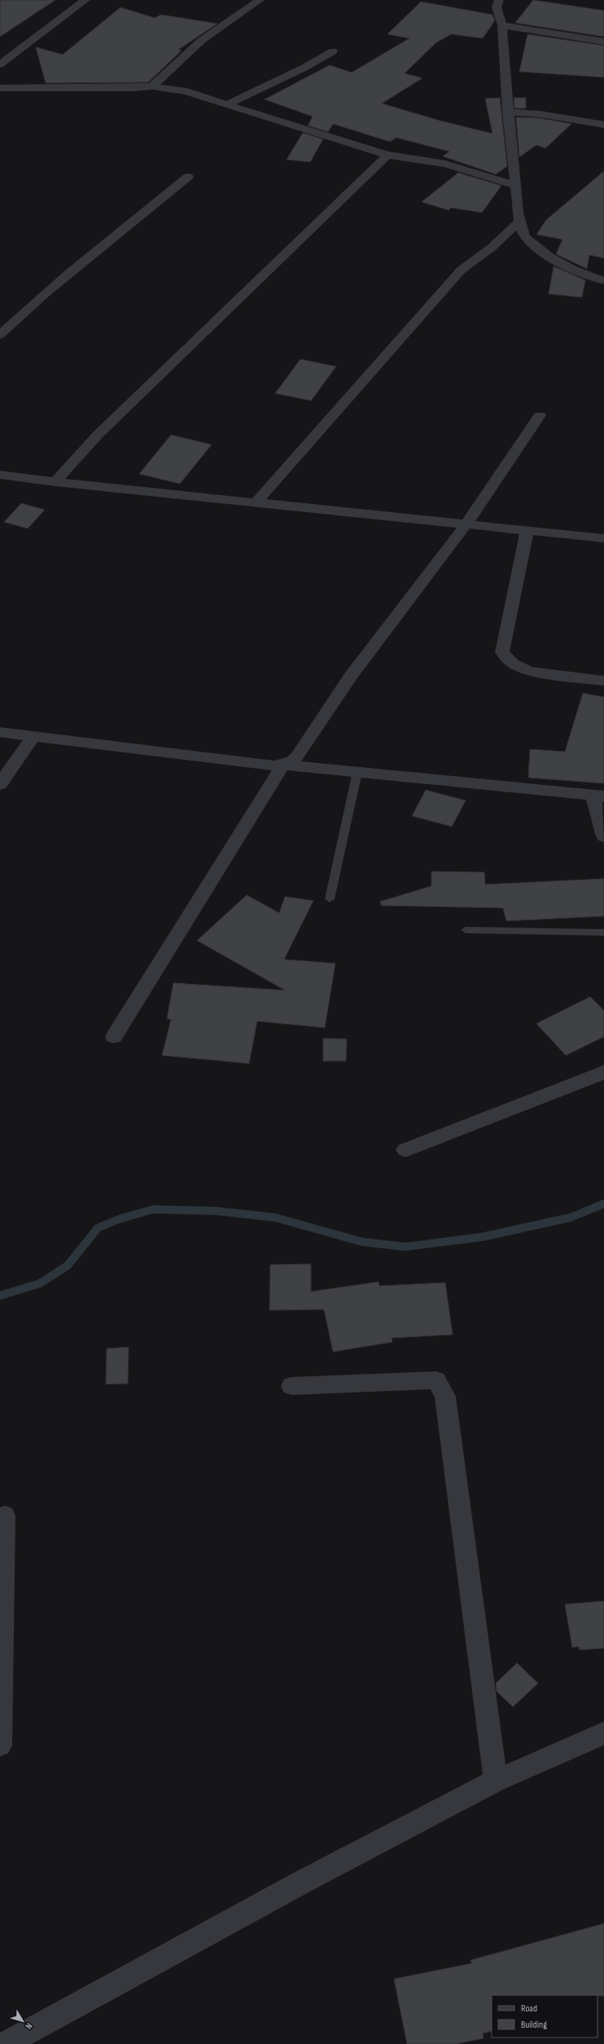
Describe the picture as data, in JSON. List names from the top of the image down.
{
  "legend": ["Road", "Building"],
  "north": "bottom right"
}
